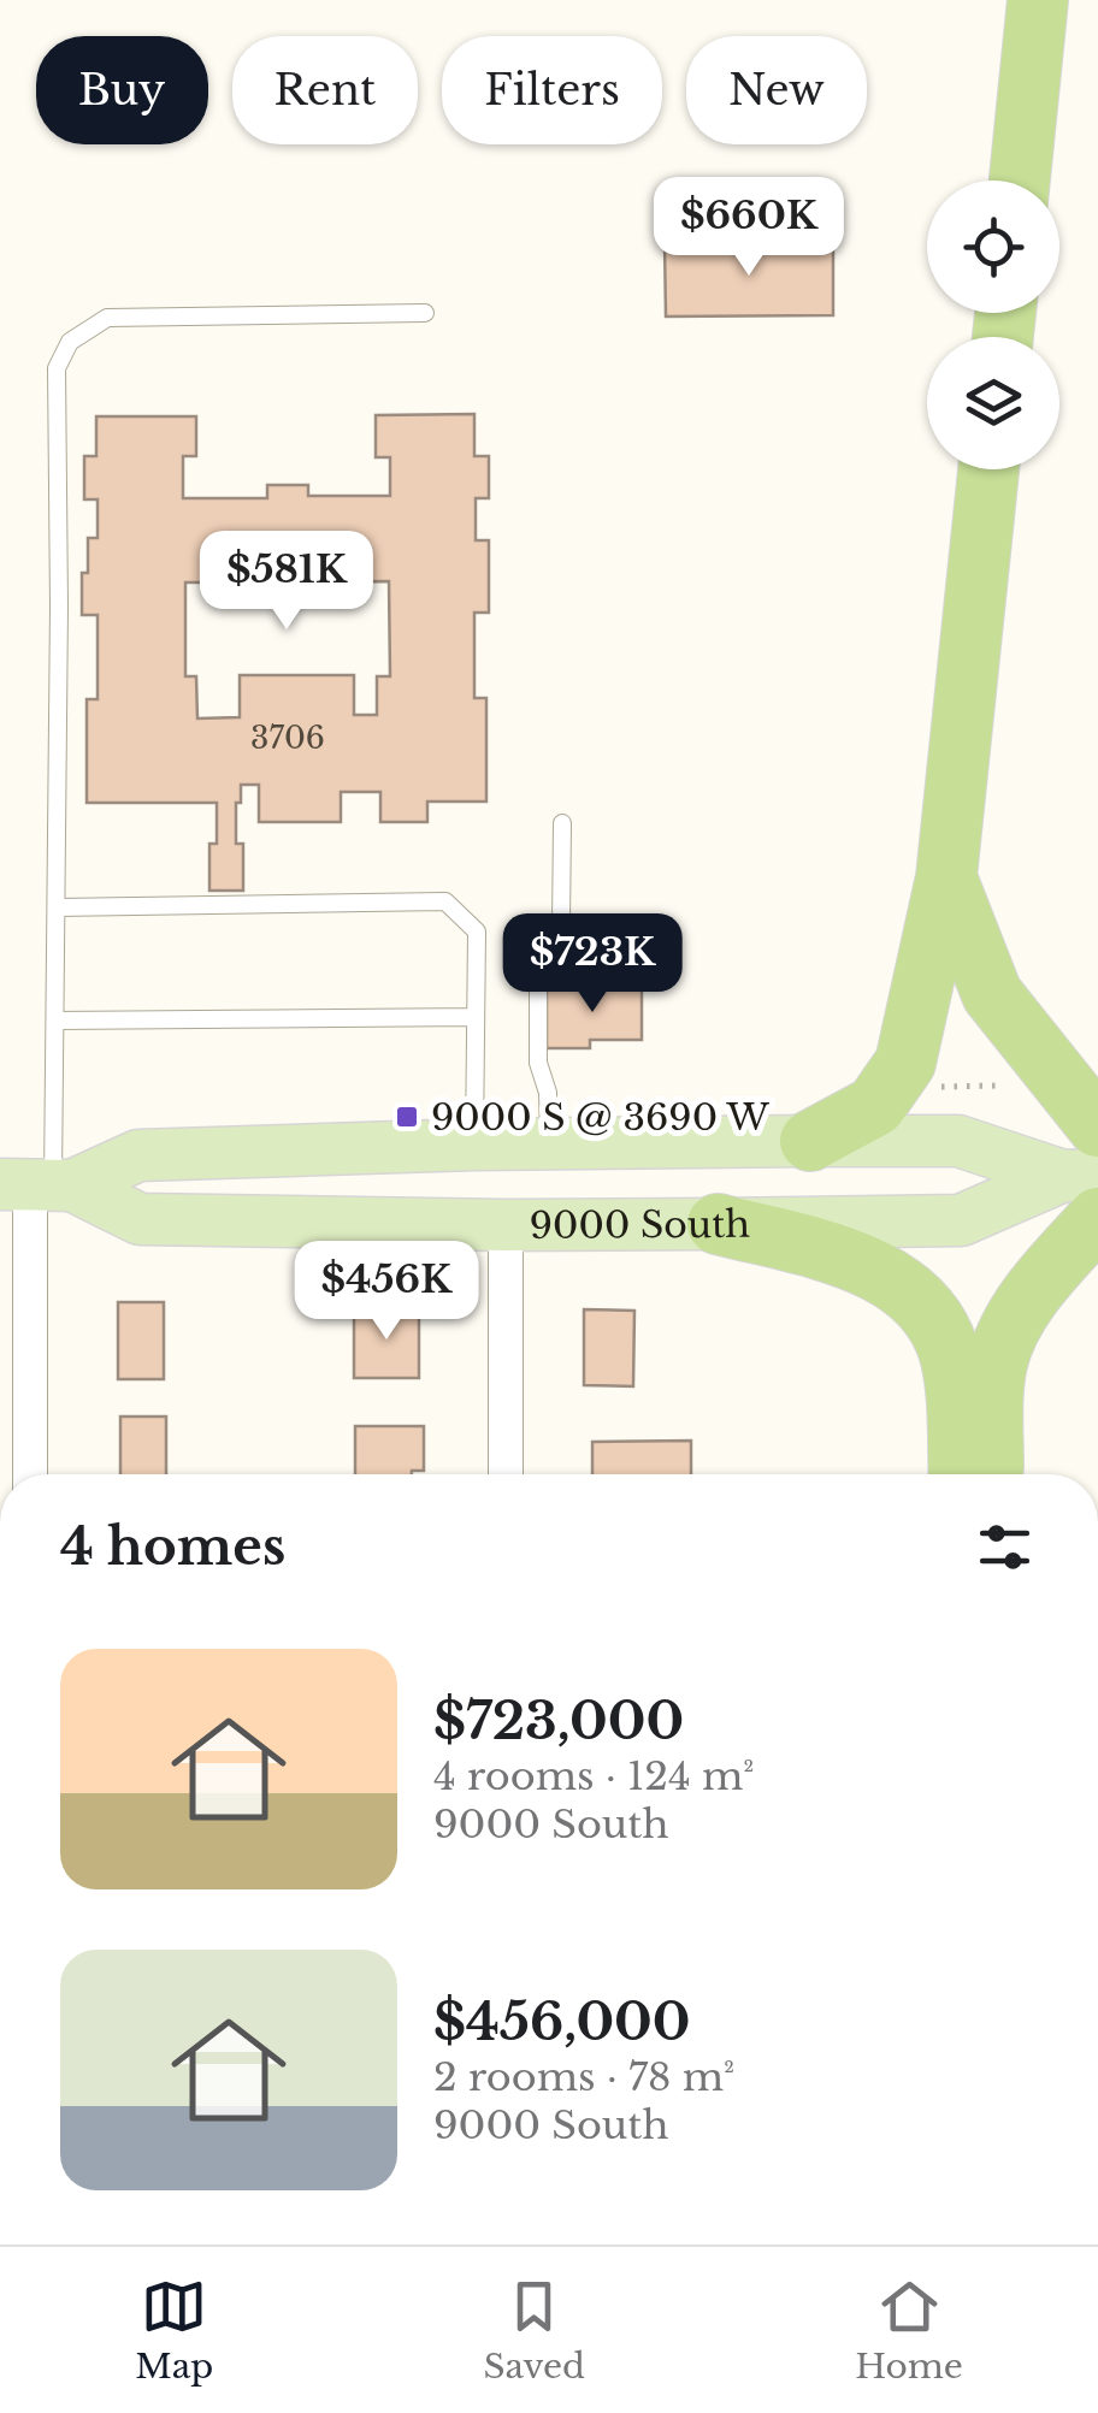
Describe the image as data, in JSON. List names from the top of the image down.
{
  "streets": {
    "main road": ["9000 South"]
  },
  "places": {
    "transit": ["9000 S @ 3690 W"]
  },
  "house_numbers": ["3706"],
  "page": {
    "chip": [
      "Buy",
      "Rent",
      "Filters",
      "New"
    ],
    "price": [
      "$660K",
      "$581K",
      "$723K",
      "$456K"
    ],
    "heading": "4 homes",
    "list": [
      {
        "name": "$723,000",
        "note": "4 rooms · 124 m² · 9000 South"
      },
      {
        "name": "$456,000",
        "note": "2 rooms · 78 m² · 9000 South"
      }
    ],
    "tabs": ["Map", "Saved", "Home"]
  }
}
